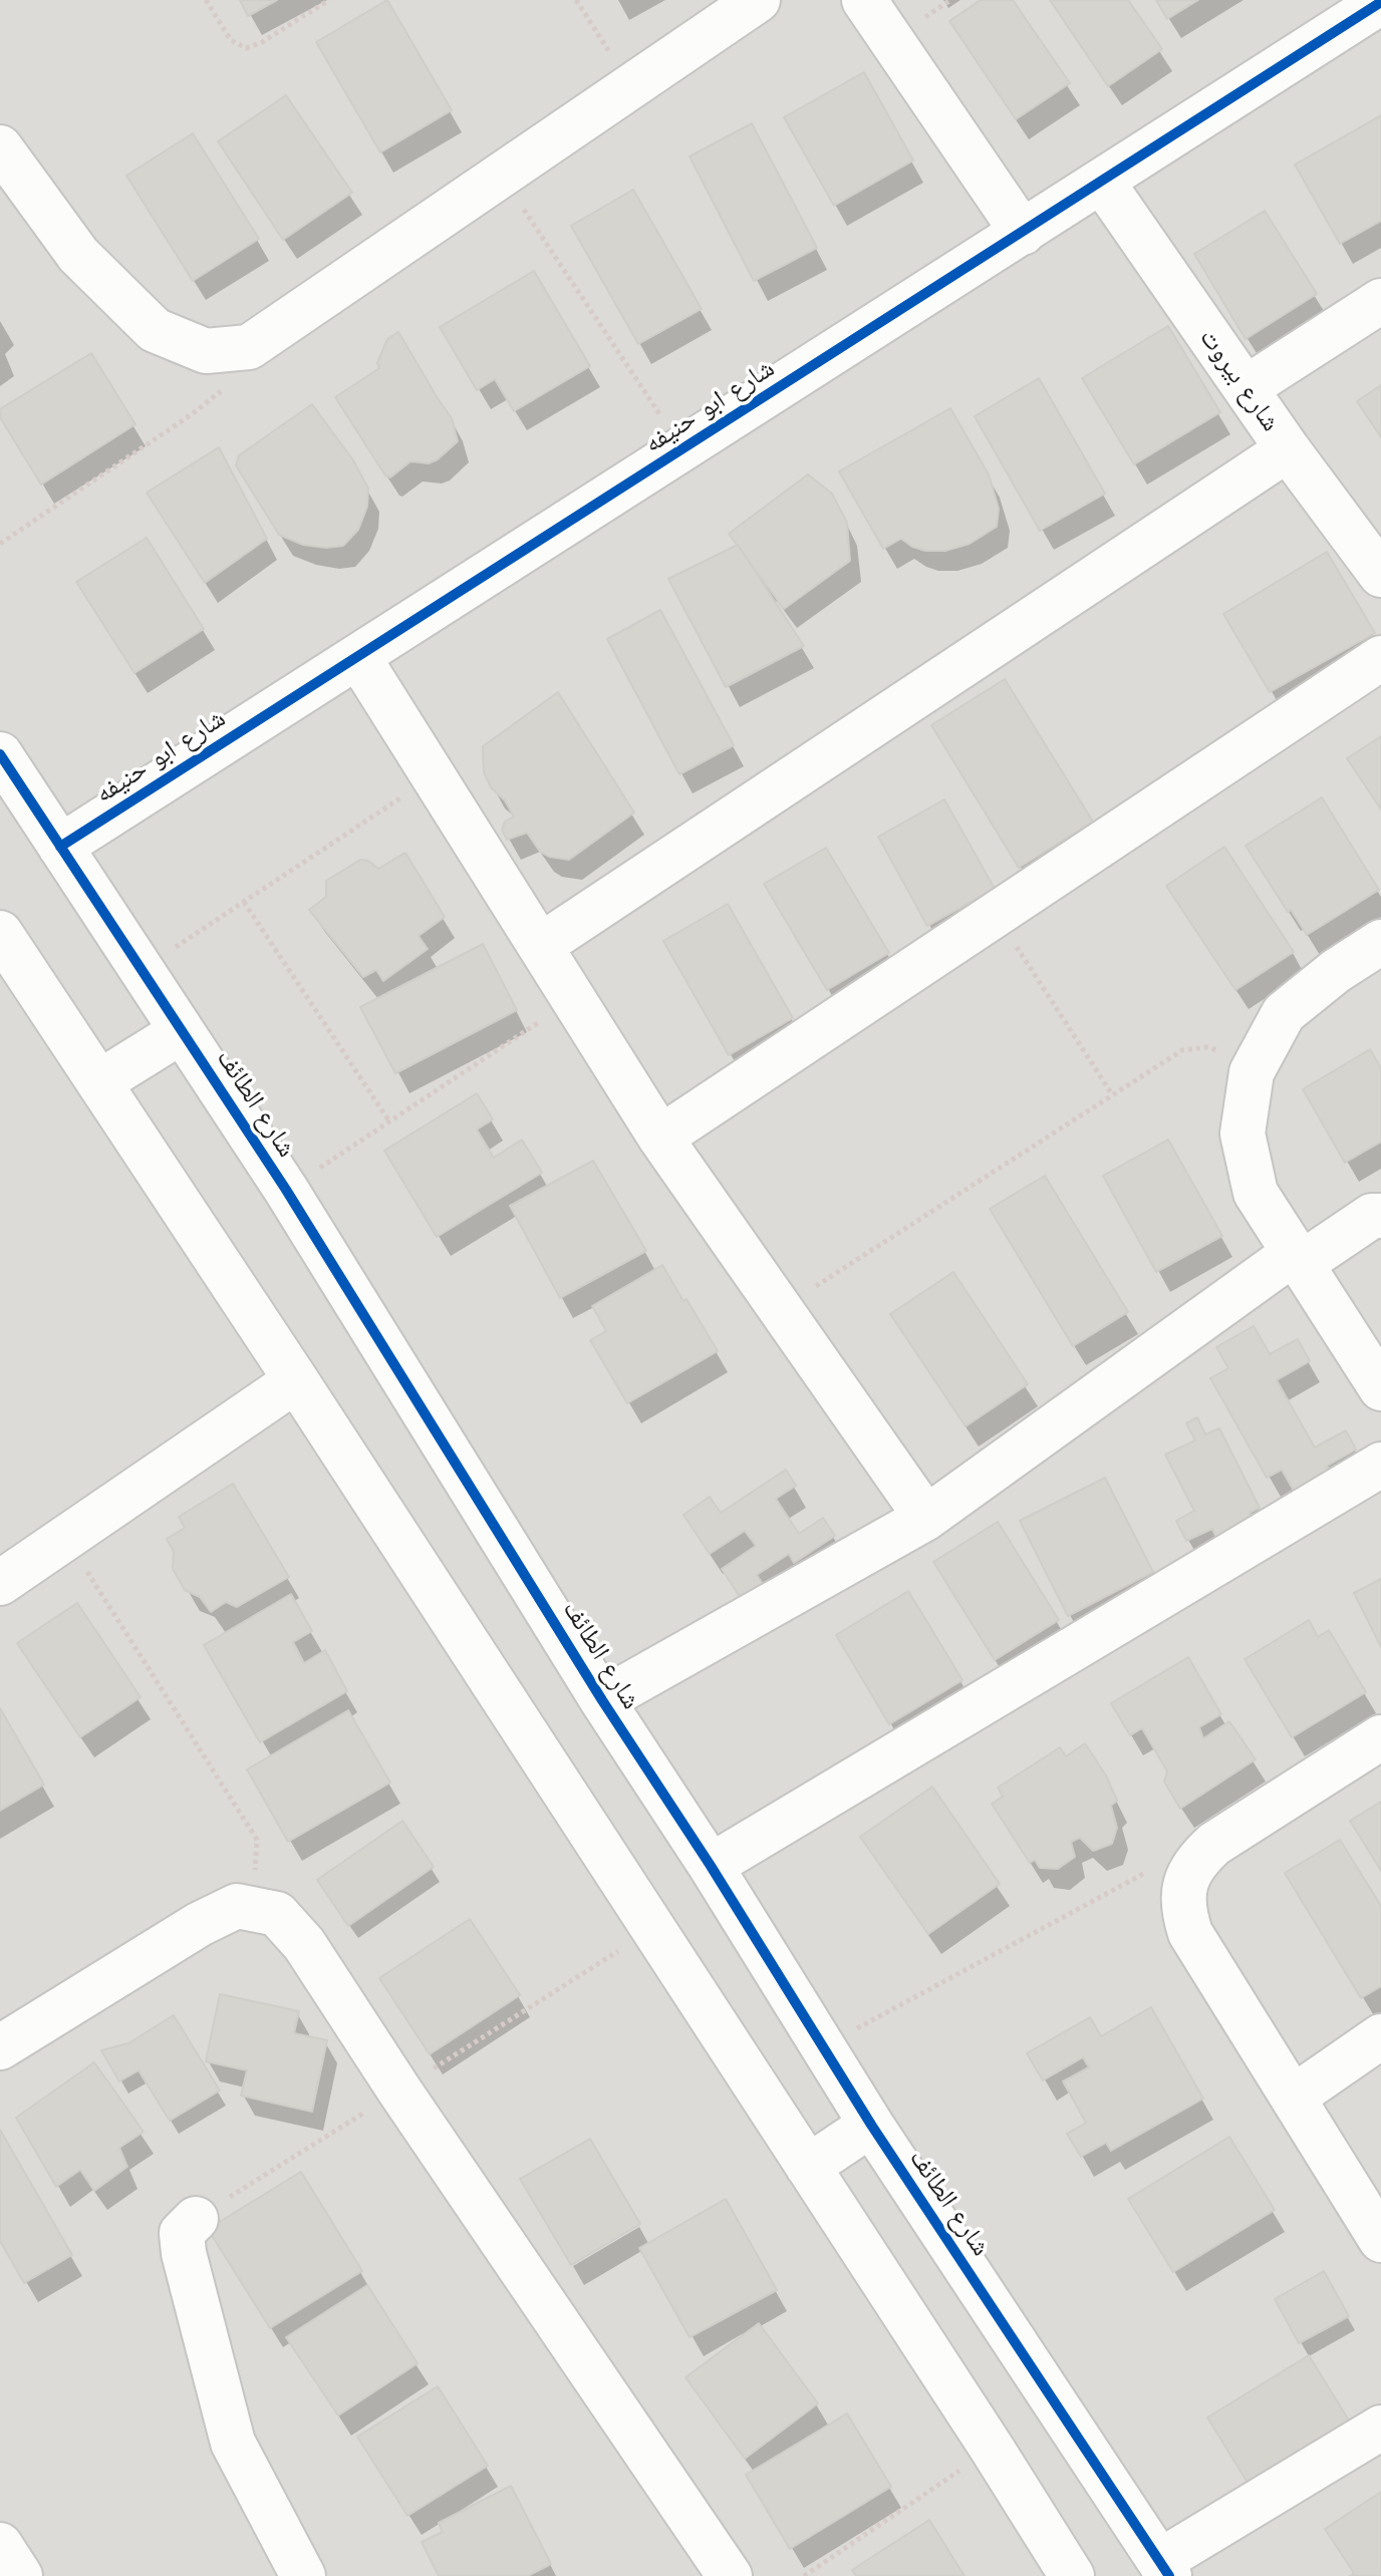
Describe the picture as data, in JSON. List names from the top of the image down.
{
  "streets": {
    "street": ["شارع بيروت", "شارع ابو حنيفه", "شارع الطائف"]
  },
  "crossings": [
    ["شارع بيروت", "شارع ابو حنيفه"],
    ["شارع ابو حنيفه", "شارع الطائف"]
  ]
}
